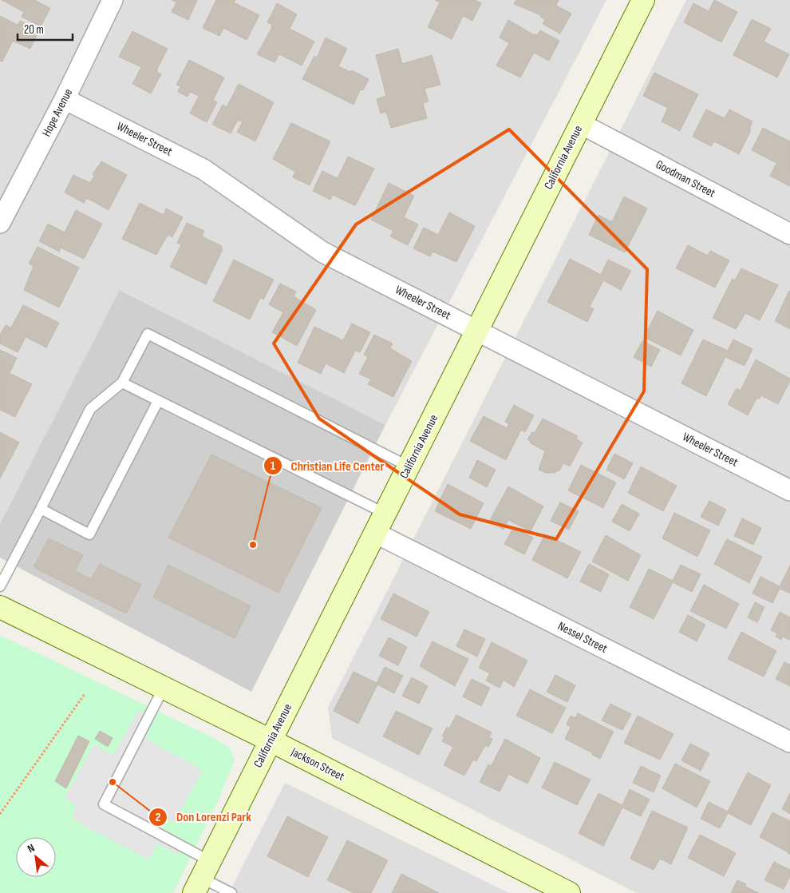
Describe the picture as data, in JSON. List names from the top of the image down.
{
  "streets": {
    "main road": ["California Avenue", "Jackson Street"],
    "street": [
      "Hope Avenue",
      "Wheeler Street",
      "Goodman Street",
      "Nessel Street"
    ]
  },
  "crossings": [
    ["Hope Avenue", "Wheeler Street"],
    ["Wheeler Street", "California Avenue"],
    ["California Avenue", "Goodman Street"],
    ["California Avenue", "Nessel Street"],
    ["California Avenue", "Jackson Street"]
  ],
  "places": ["Christian Life Center", "Don Lorenzi Park"],
  "scale_bar": "20 m",
  "north": "top left"
}
